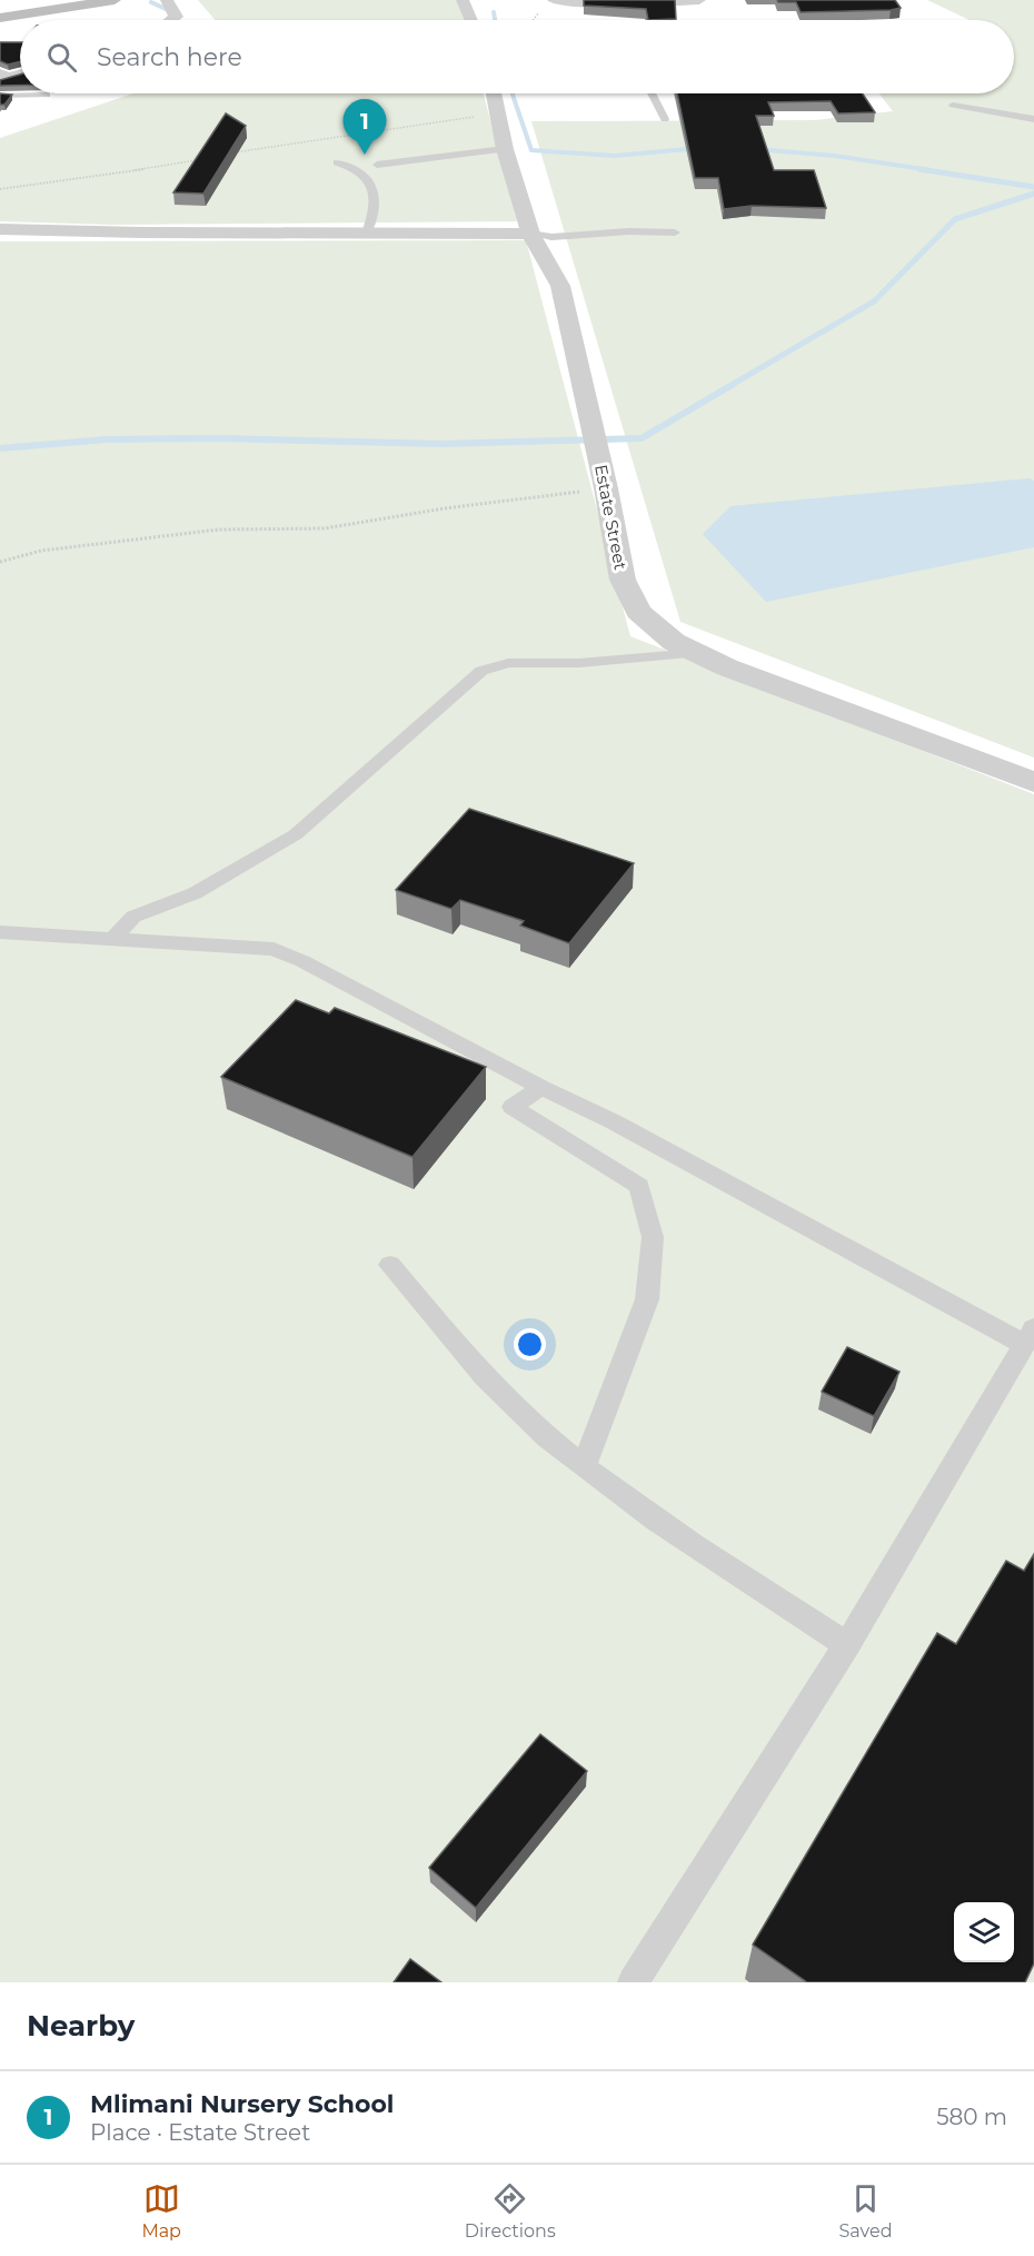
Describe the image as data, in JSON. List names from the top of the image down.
{
  "streets": {
    "street": ["Estate Street"]
  },
  "page": {
    "search": "Search here",
    "pins": "1",
    "heading": "Nearby",
    "list": [
      {
        "mark": "1",
        "name": "Mlimani Nursery School",
        "note": "Place · Estate Street",
        "value": "580 m"
      }
    ],
    "nav": ["Map", "Directions", "Saved"]
  }
}
